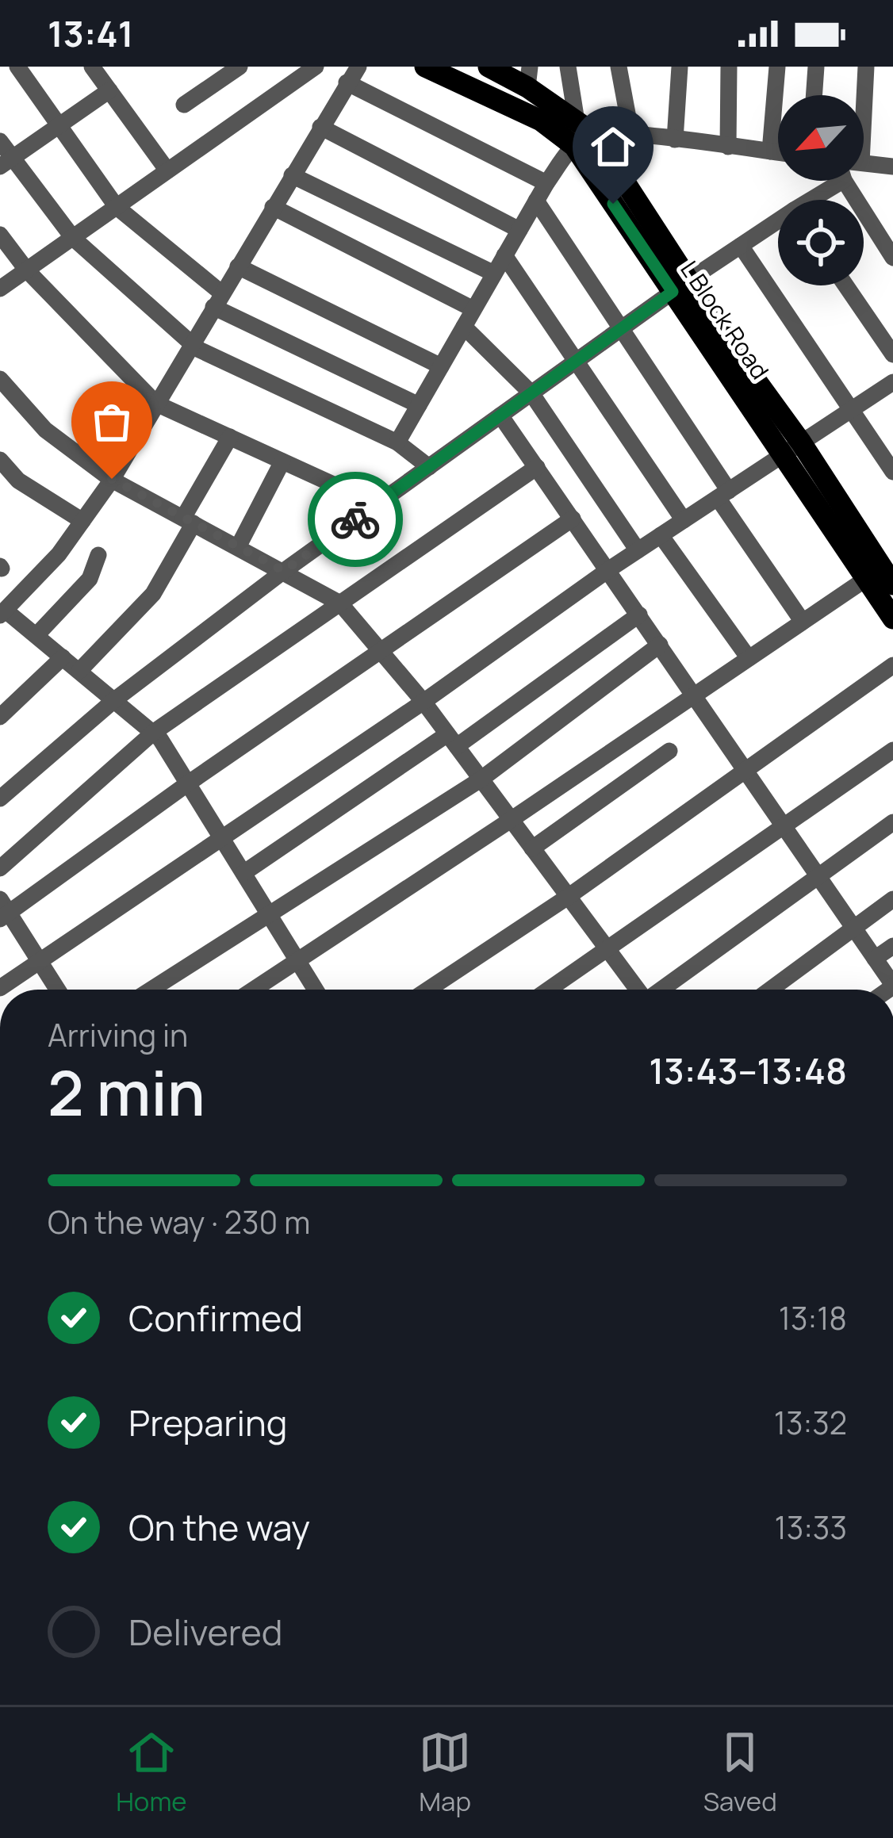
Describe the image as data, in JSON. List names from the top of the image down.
{
  "streets": {
    "main road": ["L Block Road"]
  },
  "north": "bottom left",
  "page": {
    "status": "13:41",
    "heading": ["2 min", "Arriving in", "13:43–13:48"],
    "bar": "On the way · 230 m",
    "list": [
      ["Confirmed", "13:18"],
      ["Preparing", "13:32"],
      ["On the way", "13:33"],
      "Delivered"
    ],
    "tabs": ["Home", "Map", "Saved"]
  }
}
